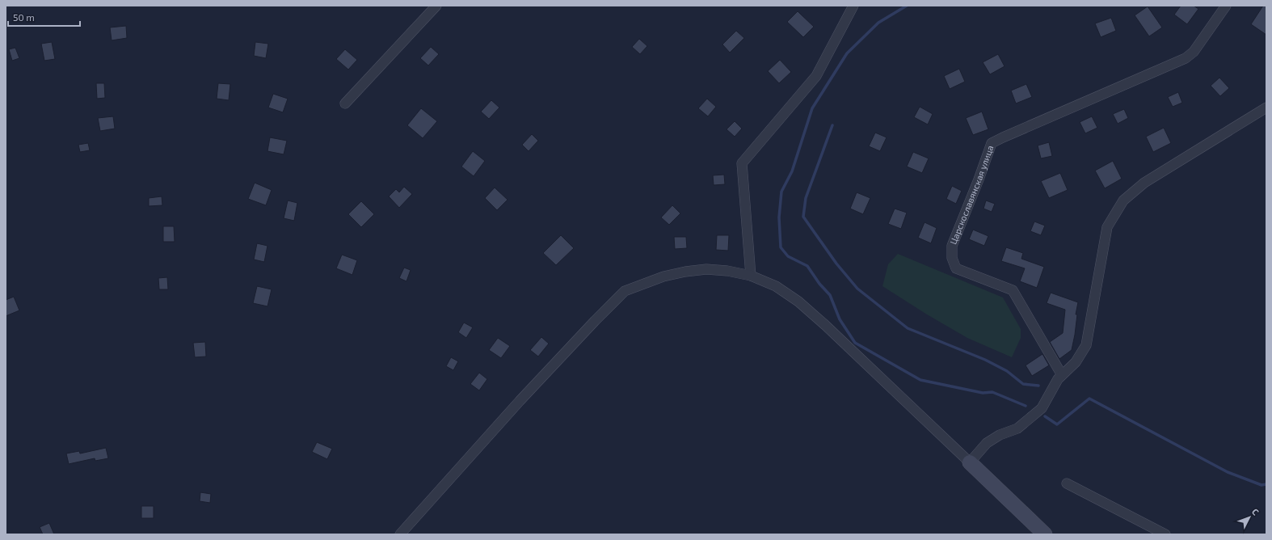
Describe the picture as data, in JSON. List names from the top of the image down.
{
  "streets": {
    "street": ["Царскославянская улица"]
  },
  "scale_bar": "50 m",
  "north": "top right"
}
